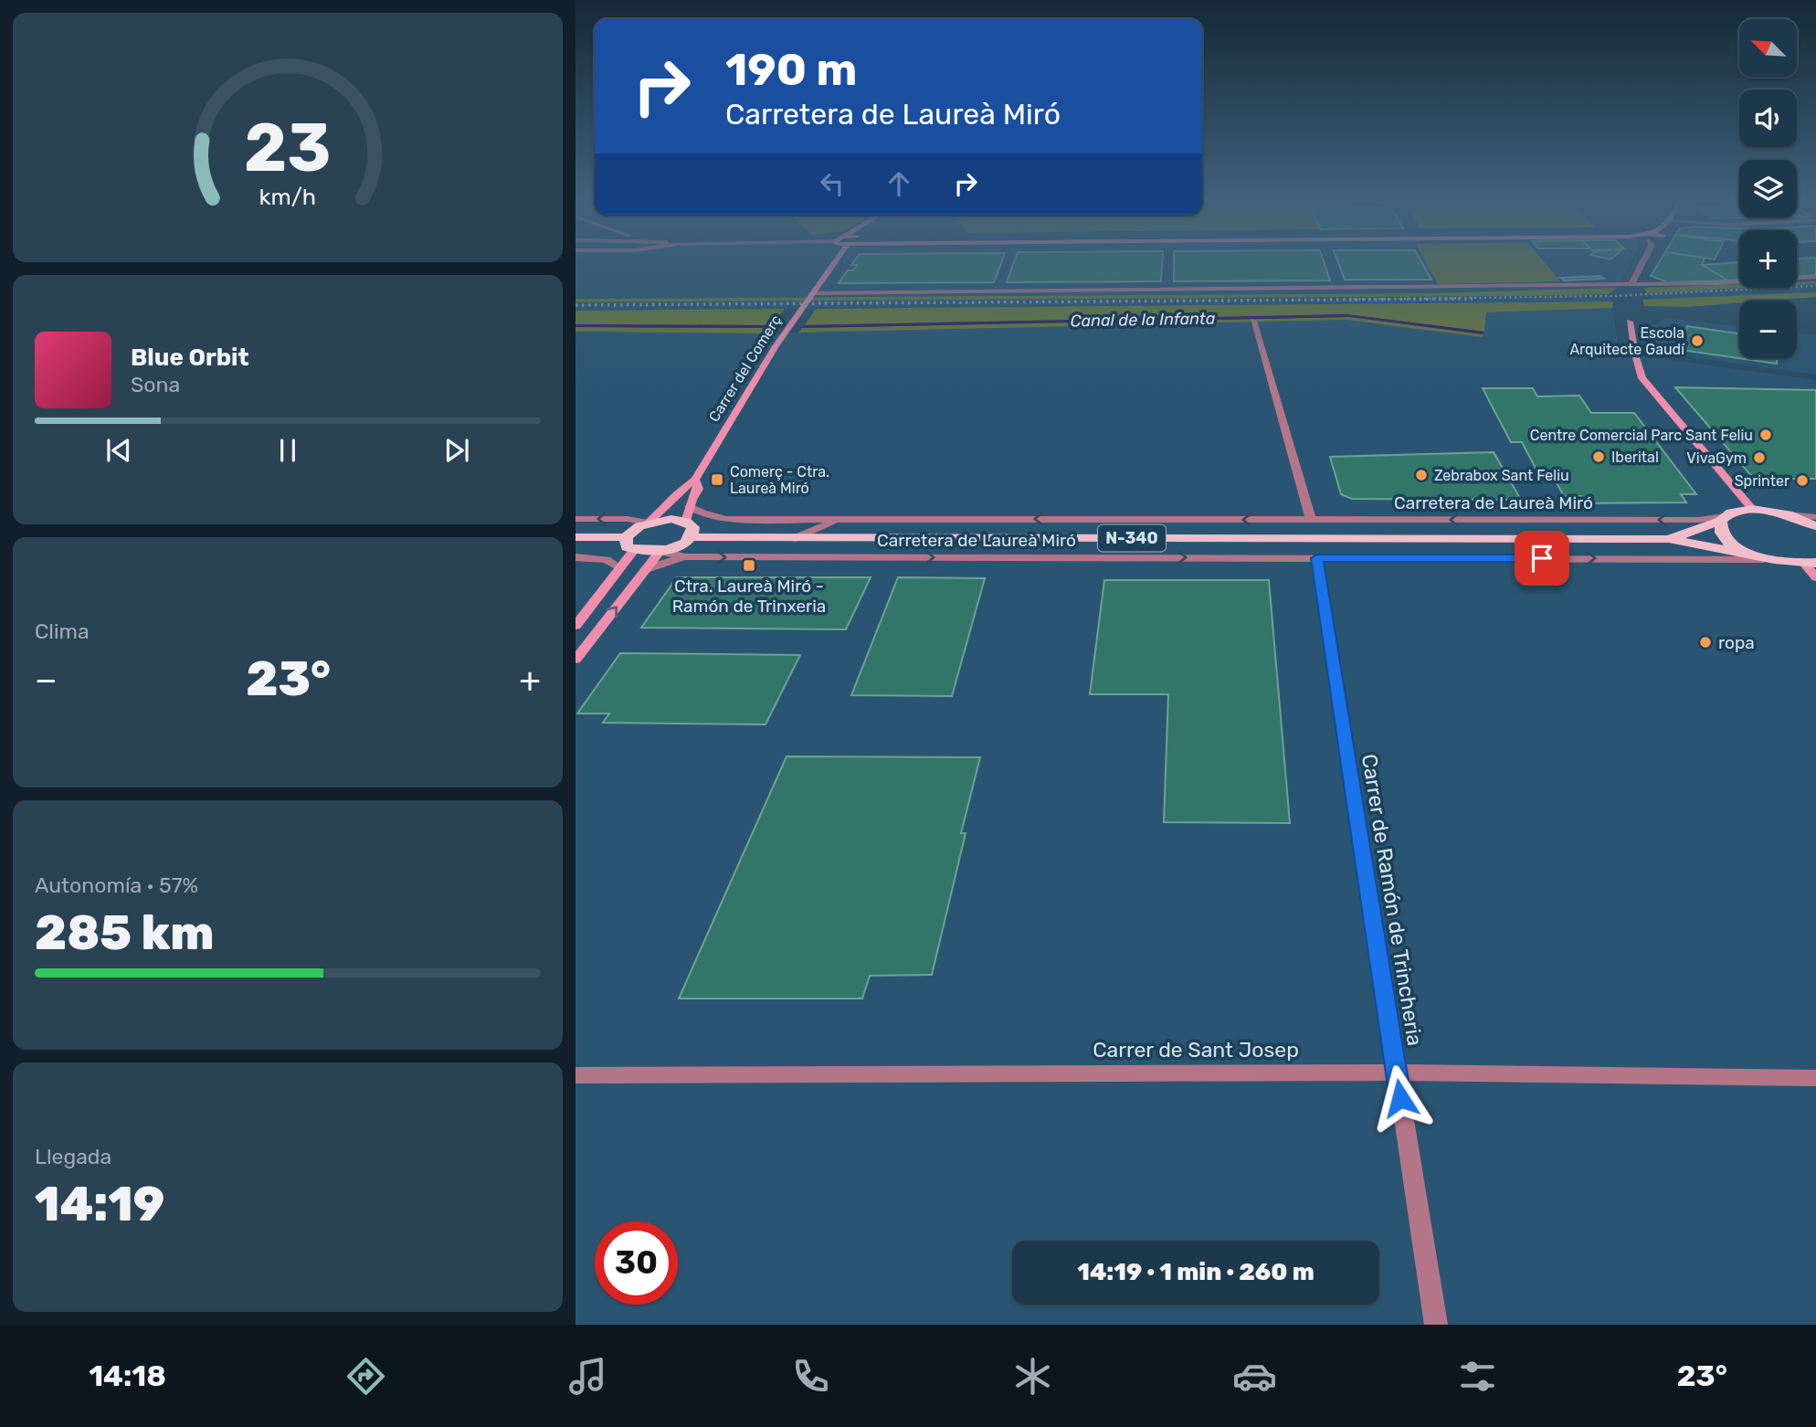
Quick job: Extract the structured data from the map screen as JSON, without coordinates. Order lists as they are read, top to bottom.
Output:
{
  "streets": {
    "main road": ["Carretera de Laureà Miró", "N-340"],
    "street": ["Carrer del Comerç", "Carrer de Ramón de Trincheria", "Carrer de Sant Josep"]
  },
  "crossings": [
    ["Carrer del Comerç", "Carretera de Laureà Miró"],
    ["Carretera de Laureà Miró", "N-340"],
    ["Carretera de Laureà Miró", "Carrer de Ramón de Trincheria"],
    ["Carrer de Ramón de Trincheria", "Carrer de Sant Josep"]
  ],
  "water": ["Canal de la Infanta"],
  "places": {
    "other": [
      "Escola Arquitecte Gaudí",
      "Centre Comercial Parc Sant Feliu",
      "Iberital",
      "VivaGym",
      "Zebrabox Sant Feliu",
      "Sprinter",
      "ropa"
    ],
    "transit": ["Comerç - Ctra. Laureà Miró", "Ctra. Laureà Miró - Ramón de Trinxeria"]
  },
  "north": "top left",
  "page": {
    "map_buttons": ["+", "−"],
    "turn": ["190 m", "Carretera de Laureà Miró"],
    "song": ["Blue Orbit", "Sona"],
    "tile": [
      "Clima",
      ["Autonomía · 57%", "285 km"],
      ["Llegada", "14:19"]
    ],
    "heat": ["−", "23°", "+"],
    "limit": "30",
    "trip": "14:19 · 1 min · 260 m",
    "tabs": ["14:18", "23°"],
    "gauge": ["23", "km/h"]
  }
}
